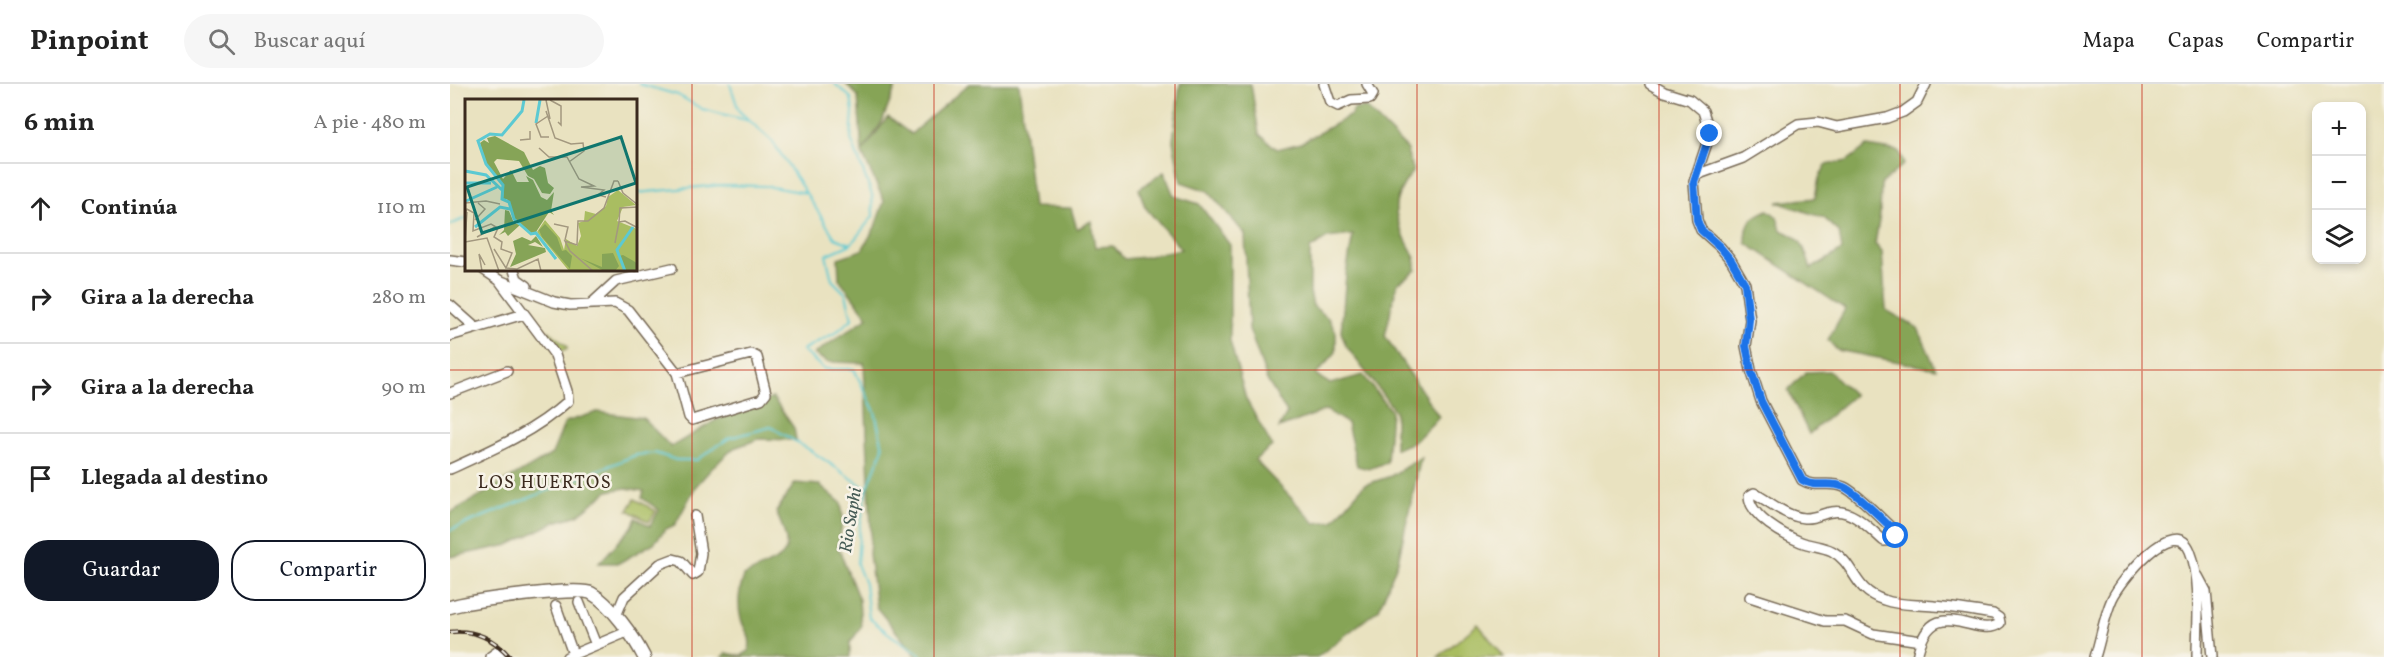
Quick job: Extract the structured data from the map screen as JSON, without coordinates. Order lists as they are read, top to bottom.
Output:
{
  "districts": ["LOS HUERTOS"],
  "water": ["Rio Saphi"],
  "page": {
    "header": "Pinpoint",
    "search": "Buscar aquí",
    "nav": ["Mapa", "Capas", "Compartir"],
    "heading": ["6 min", "A pie · 480 m"],
    "map_buttons": ["+", "−"],
    "list": [
      ["Continúa", "110 m"],
      ["Gira a la derecha", "280 m"],
      ["Gira a la derecha", "90 m"],
      "Llegada al destino"
    ],
    "buttons": ["Guardar", "Compartir"]
  }
}
